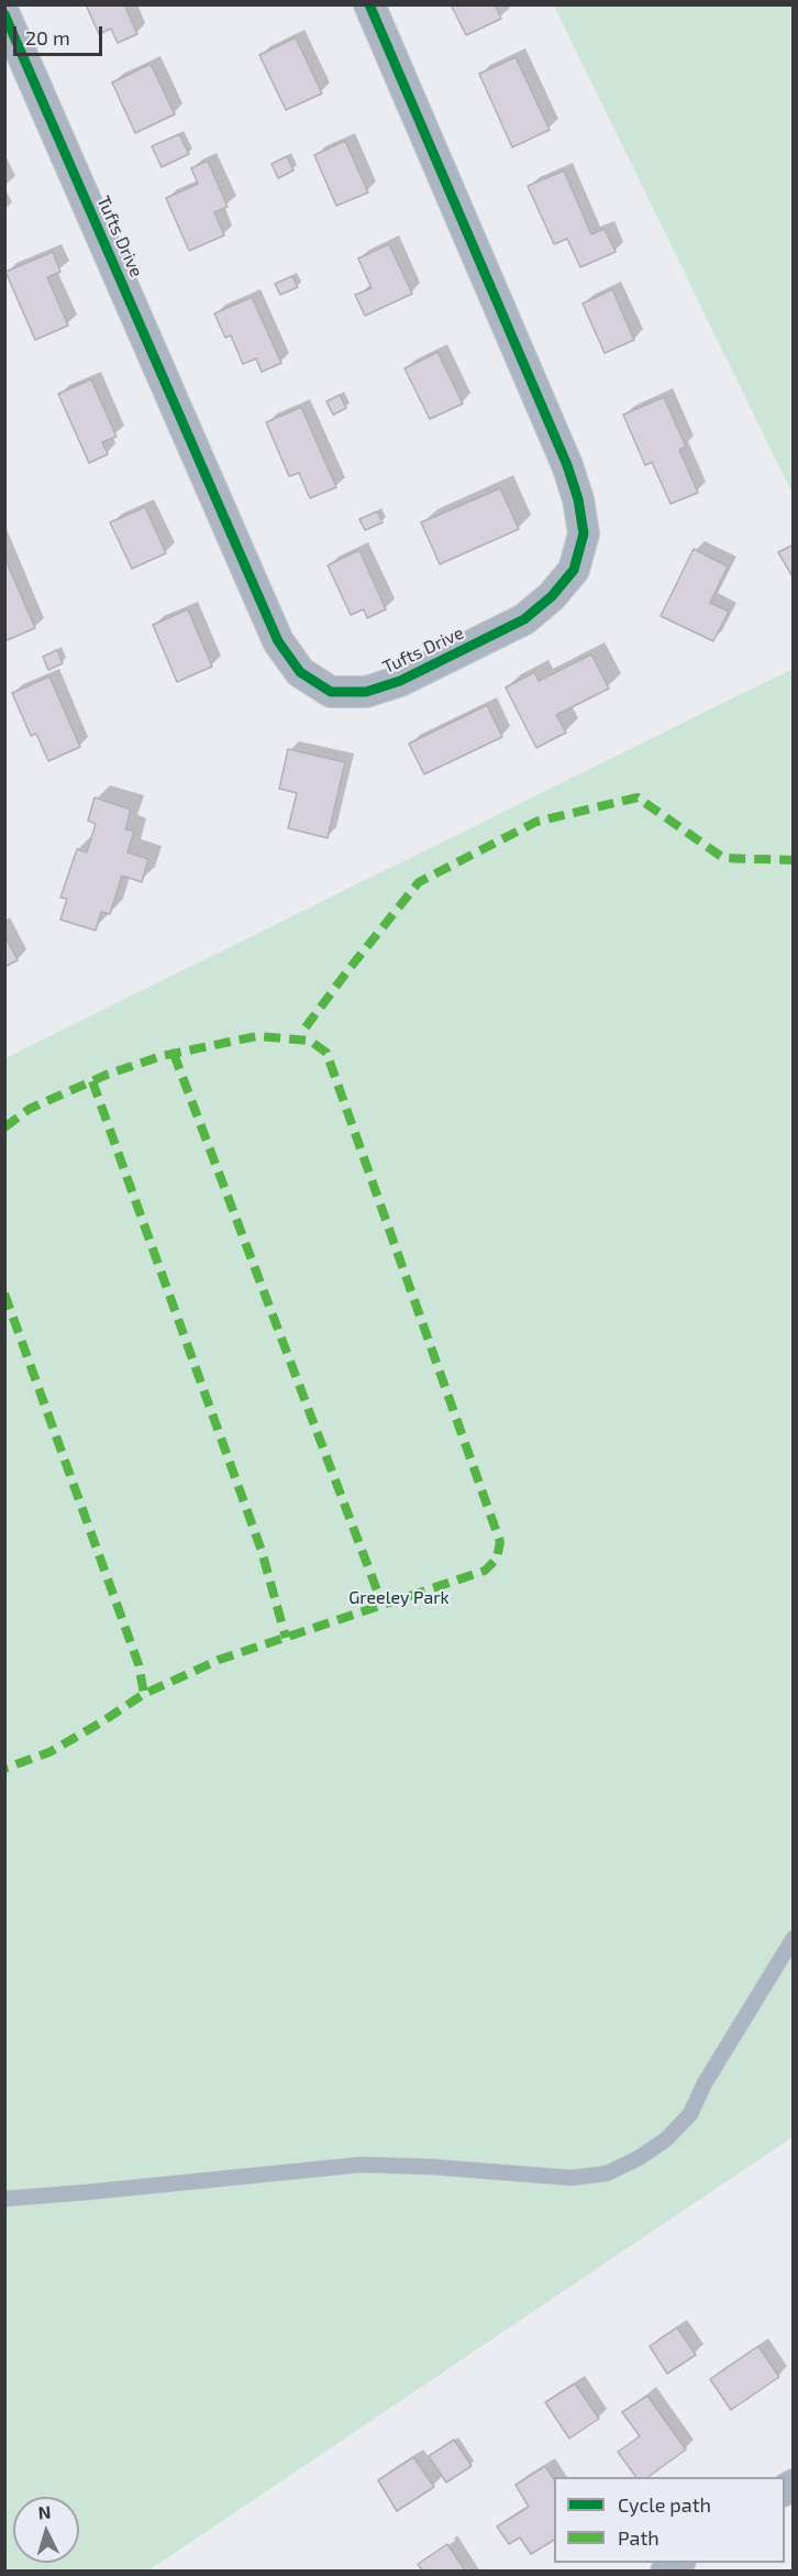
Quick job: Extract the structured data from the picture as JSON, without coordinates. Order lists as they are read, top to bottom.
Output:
{
  "streets": {
    "street": ["Tufts Drive"]
  },
  "parks": ["Greeley Park"],
  "legend": ["Cycle path", "Path"],
  "scale_bar": "20 m",
  "north": "top"
}
